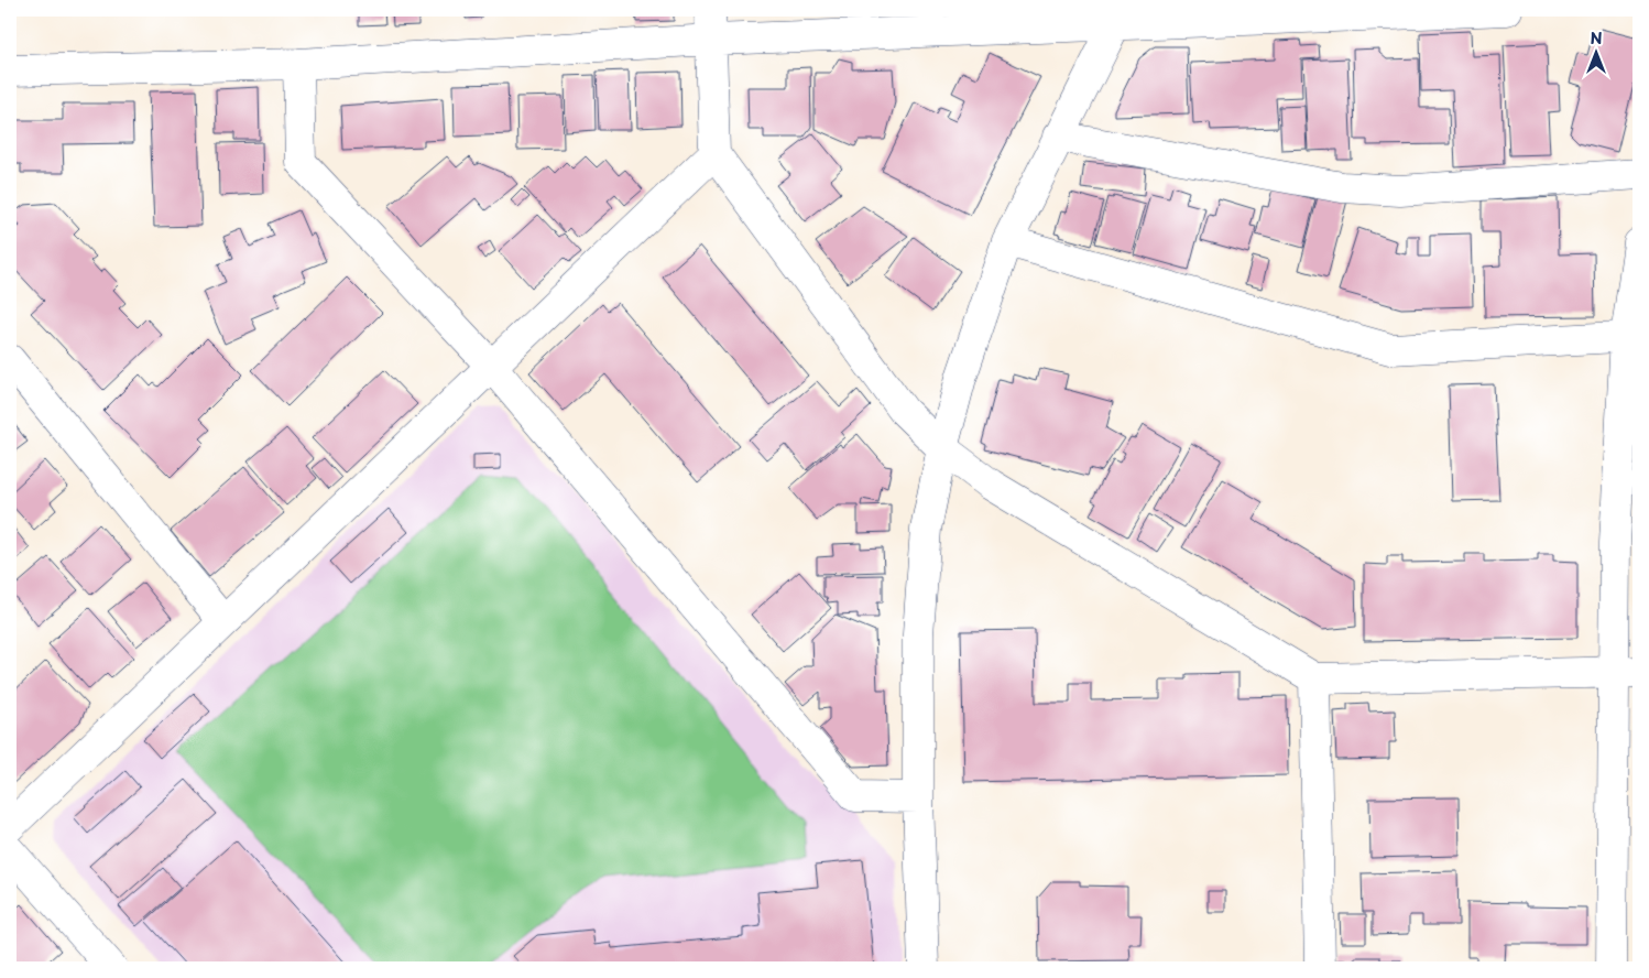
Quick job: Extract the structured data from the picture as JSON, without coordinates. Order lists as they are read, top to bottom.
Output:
{
  "north": "top"
}
